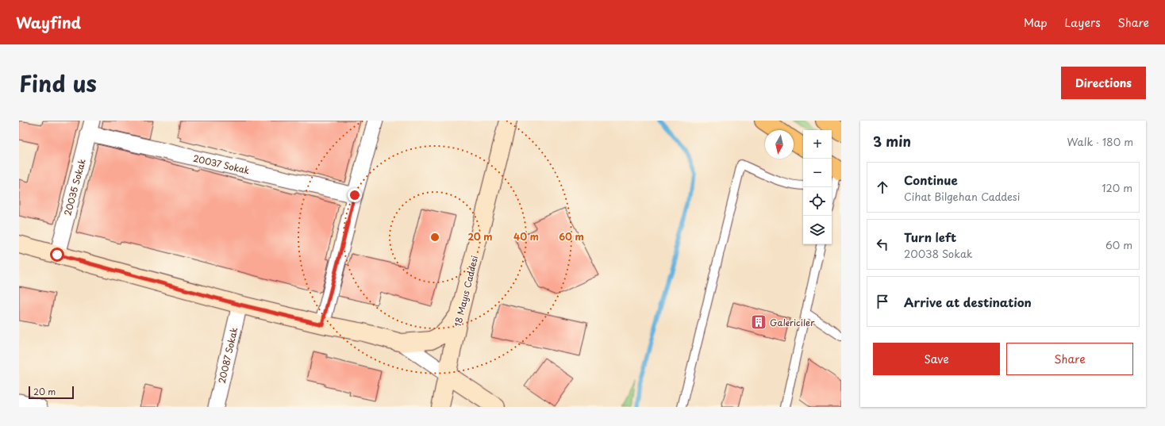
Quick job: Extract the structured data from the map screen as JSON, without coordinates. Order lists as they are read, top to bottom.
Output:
{
  "streets": {
    "main road": ["18 Mayıs Caddesi"],
    "street": ["20037 Sokak", "20035 Sokak", "20087 Sokak"]
  },
  "crossings": [
    ["20037 Sokak", "20035 Sokak"]
  ],
  "places": {
    "building": ["Galericiler"]
  },
  "scale_bar": "20 m",
  "north": "bottom",
  "page": {
    "header": "Wayfind",
    "nav": ["Map", "Layers", "Share"],
    "title": "Find us",
    "buttons": [
      "Directions",
      ["Save", "Share"]
    ],
    "heading": ["3 min", "Walk · 180 m"],
    "map_buttons": ["+", "−"],
    "list": [
      ["Continue", "Cihat Bilgehan Caddesi", "120 m"],
      ["Turn left", "20038 Sokak", "60 m"],
      "Arrive at destination"
    ],
    "scale": "20 m"
  },
  "rings": ["20 m", "40 m", "60 m"]
}
